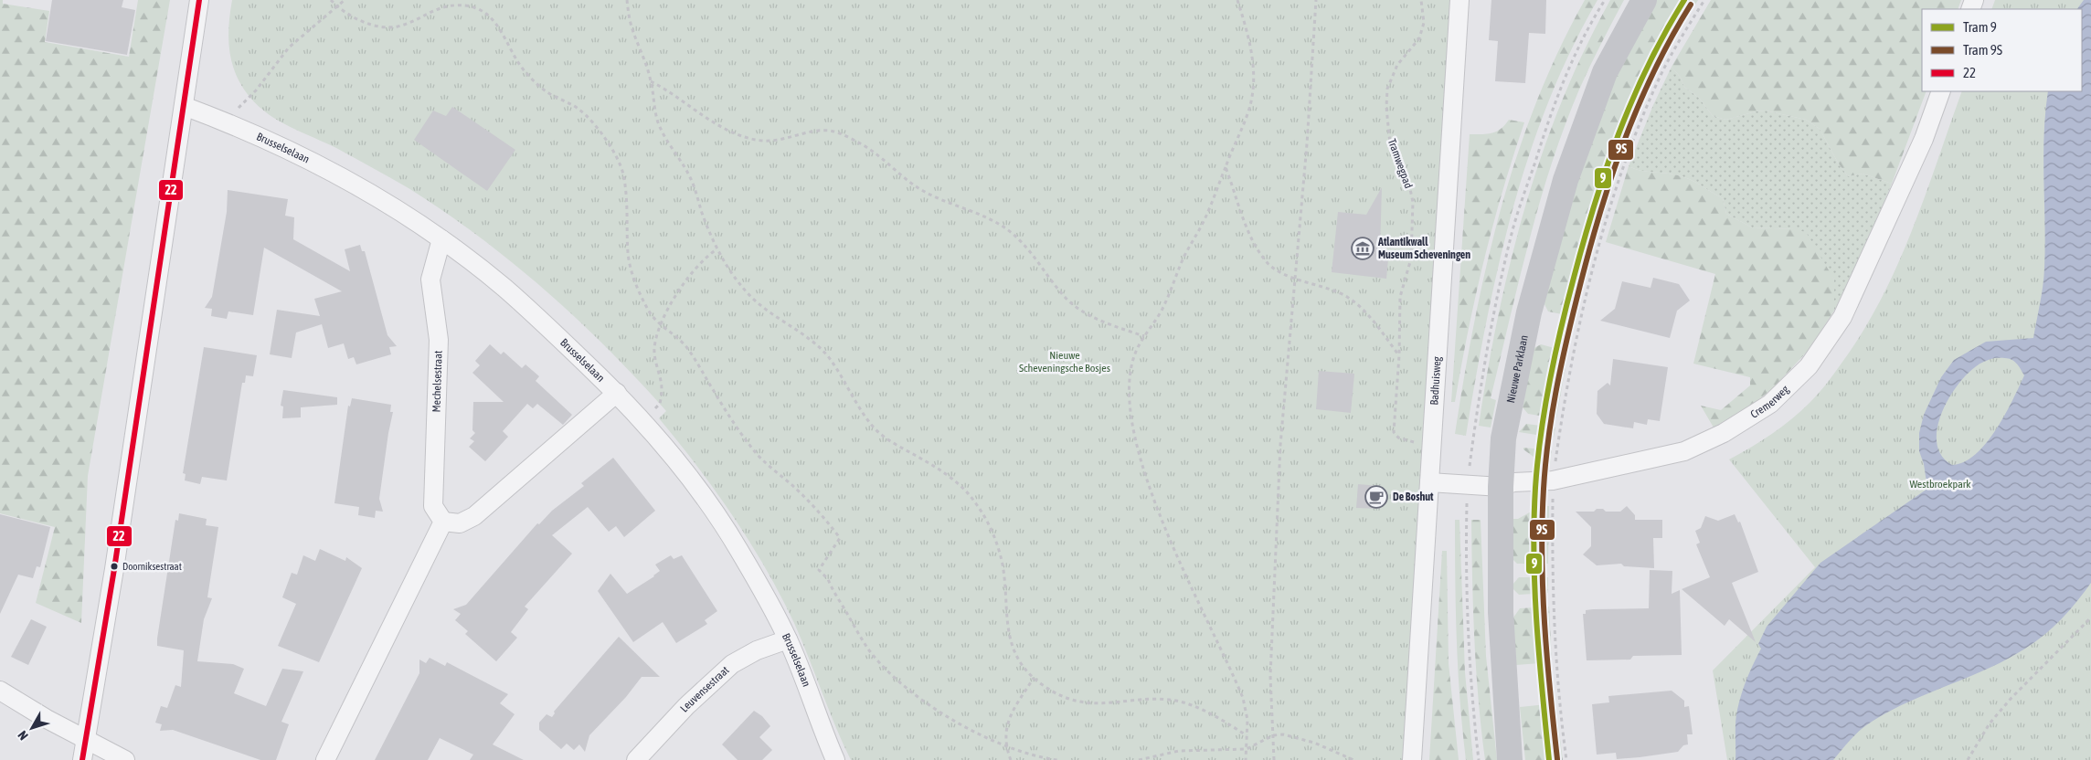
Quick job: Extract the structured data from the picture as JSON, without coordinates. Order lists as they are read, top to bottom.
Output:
{
  "streets": {
    "main road": ["Nieuwe Parklaan"],
    "street": [
      "Brusselselaan",
      "Badhuisweg",
      "Mechelsestraat",
      "Cremerweg",
      "Leuvensestraat"
    ],
    "path": ["Tramwegpad"]
  },
  "crossings": [
    ["Brusselselaan", "Mechelsestraat"],
    ["Brusselselaan", "Leuvensestraat"],
    ["Tramwegpad", "Badhuisweg"],
    ["Nieuwe Parklaan", "Cremerweg"],
    ["Badhuisweg", "Cremerweg"]
  ],
  "parks": ["Nieuwe Scheveningsche Bosjes", "Westbroekpark"],
  "places": {
    "museum": ["Atlantikwall Museum Scheveningen"],
    "cafe": ["De Boshut"],
    "other": ["Doorniksestraat"]
  },
  "lines": ["tram line 9", "transit line 22", "tram line 9S"],
  "legend": ["Tram 9", "Tram 9S", "22"],
  "north": "bottom left"
}
